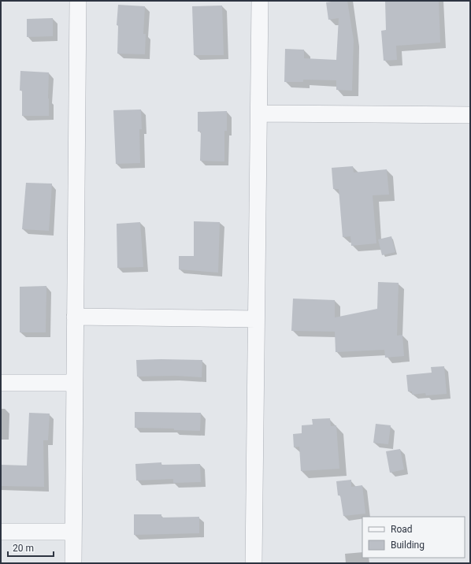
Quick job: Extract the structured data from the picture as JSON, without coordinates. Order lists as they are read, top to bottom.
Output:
{
  "legend": ["Road", "Building"],
  "scale_bar": "20 m"
}
